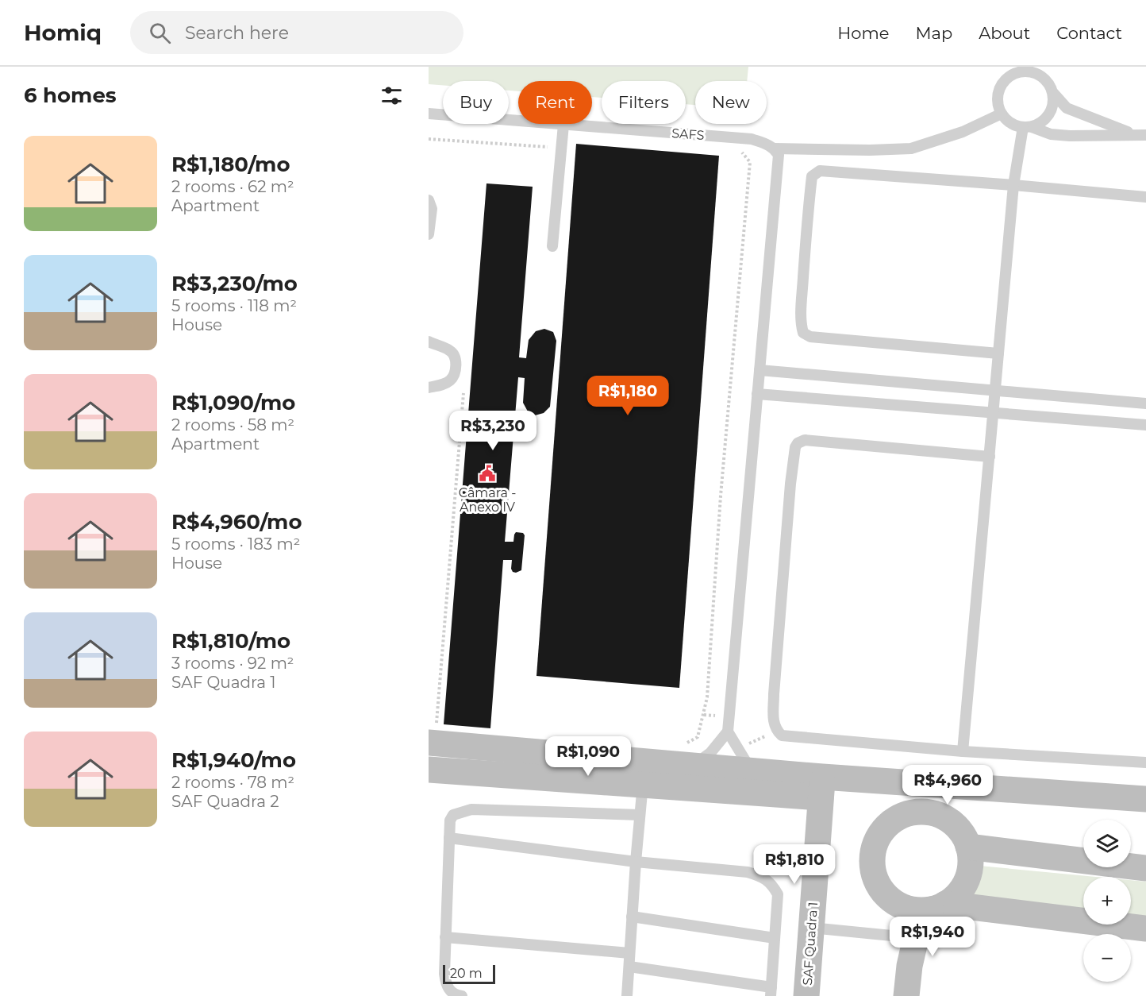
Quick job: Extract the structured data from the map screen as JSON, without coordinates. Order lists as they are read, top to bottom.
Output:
{
  "streets": {
    "street": ["SAF Quadra 1"],
    "lane": ["SAFS"]
  },
  "places": {
    "public building": ["Câmara - Anexo IV"]
  },
  "scale_bar": "20 m",
  "page": {
    "header": "Homiq",
    "search": "Search here",
    "nav": [
      "Home",
      "Map",
      "About",
      "Contact"
    ],
    "heading": "6 homes",
    "chip": [
      "Buy",
      "Rent",
      "Filters",
      "New"
    ],
    "list": [
      {
        "name": "R$1,180/mo",
        "note": "2 rooms · 62 m² · Apartment"
      },
      {
        "name": "R$3,230/mo",
        "note": "5 rooms · 118 m² · House"
      },
      {
        "name": "R$1,090/mo",
        "note": "2 rooms · 58 m² · Apartment"
      },
      {
        "name": "R$4,960/mo",
        "note": "5 rooms · 183 m² · House"
      },
      {
        "name": "R$1,810/mo",
        "note": "3 rooms · 92 m² · SAF Quadra 1"
      },
      {
        "name": "R$1,940/mo",
        "note": "2 rooms · 78 m² · SAF Quadra 2"
      }
    ],
    "price": [
      "R$1,180",
      "R$3,230",
      "R$1,090",
      "R$4,960",
      "R$1,810",
      "R$1,940"
    ],
    "map_buttons": ["+", "−"],
    "scale": "20 m"
  }
}
